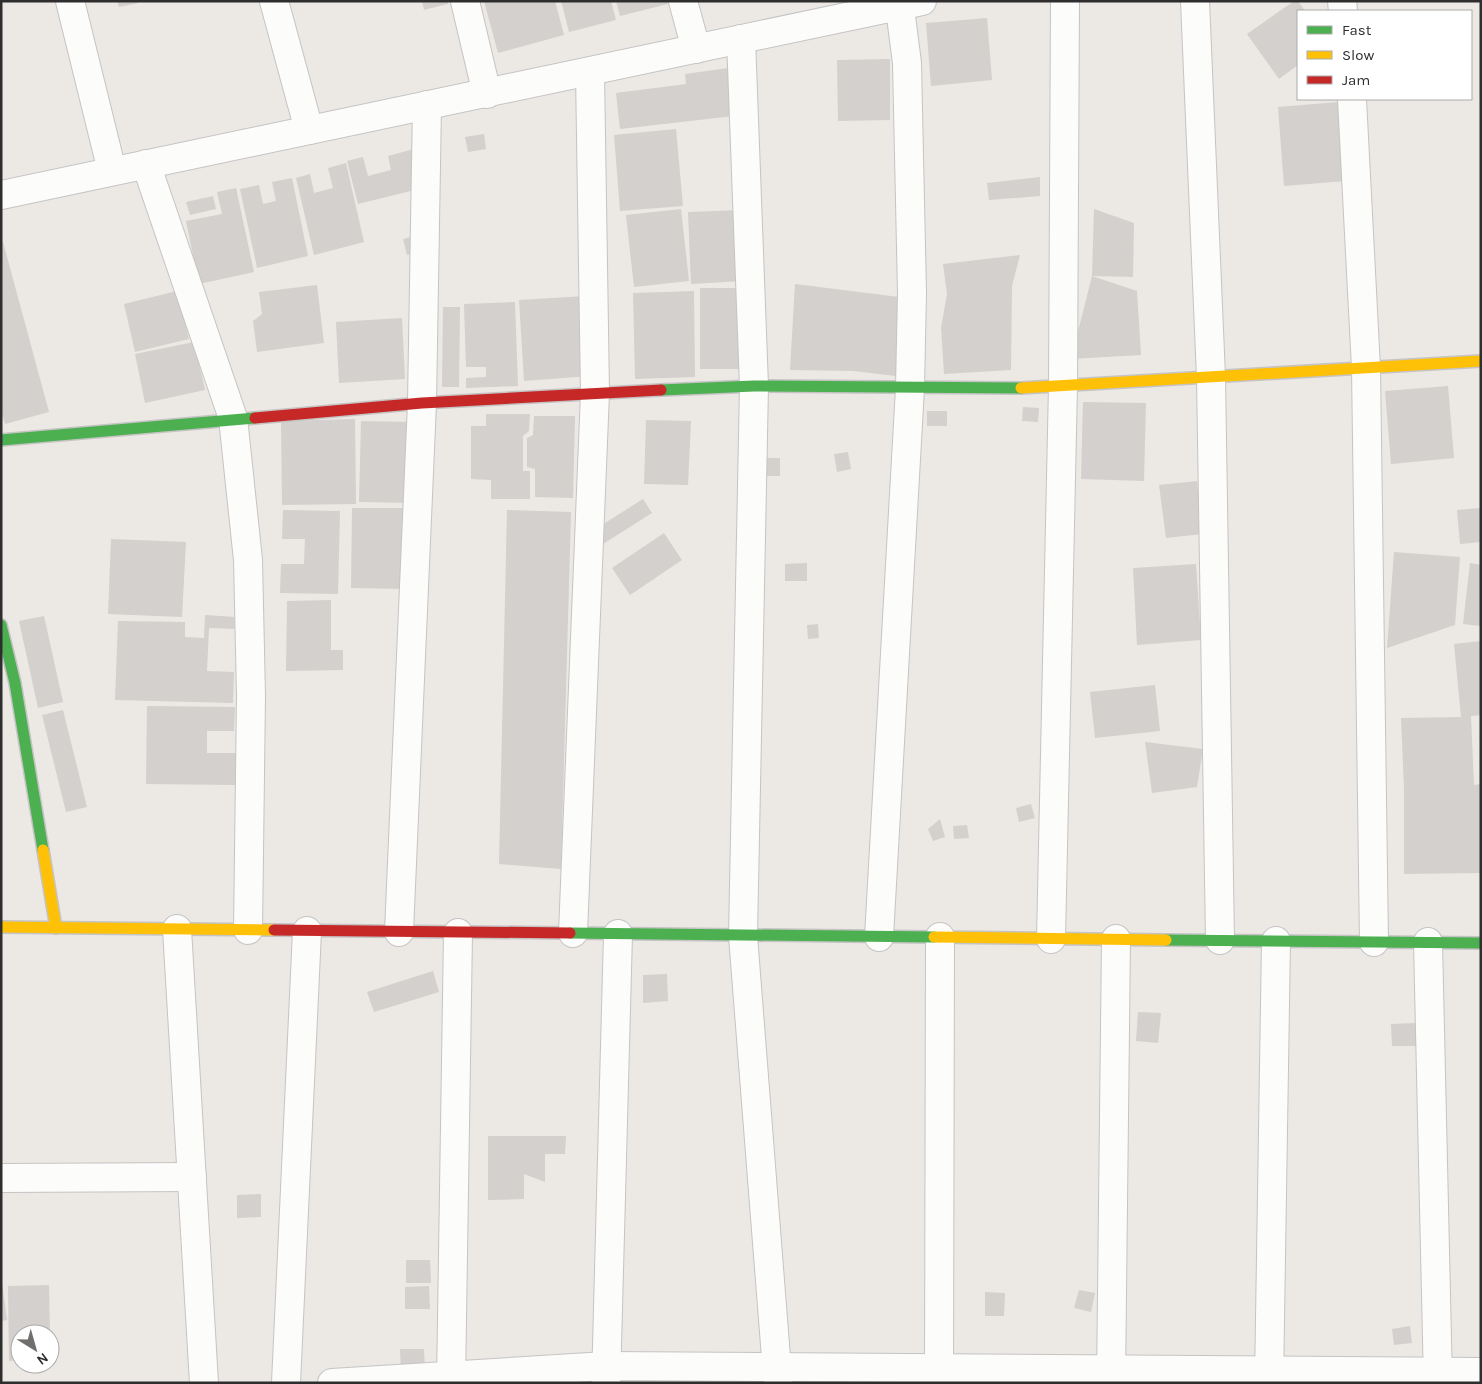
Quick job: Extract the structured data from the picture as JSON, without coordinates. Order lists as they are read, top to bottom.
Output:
{
  "legend": ["Fast", "Slow", "Jam"],
  "north": "bottom right"
}
